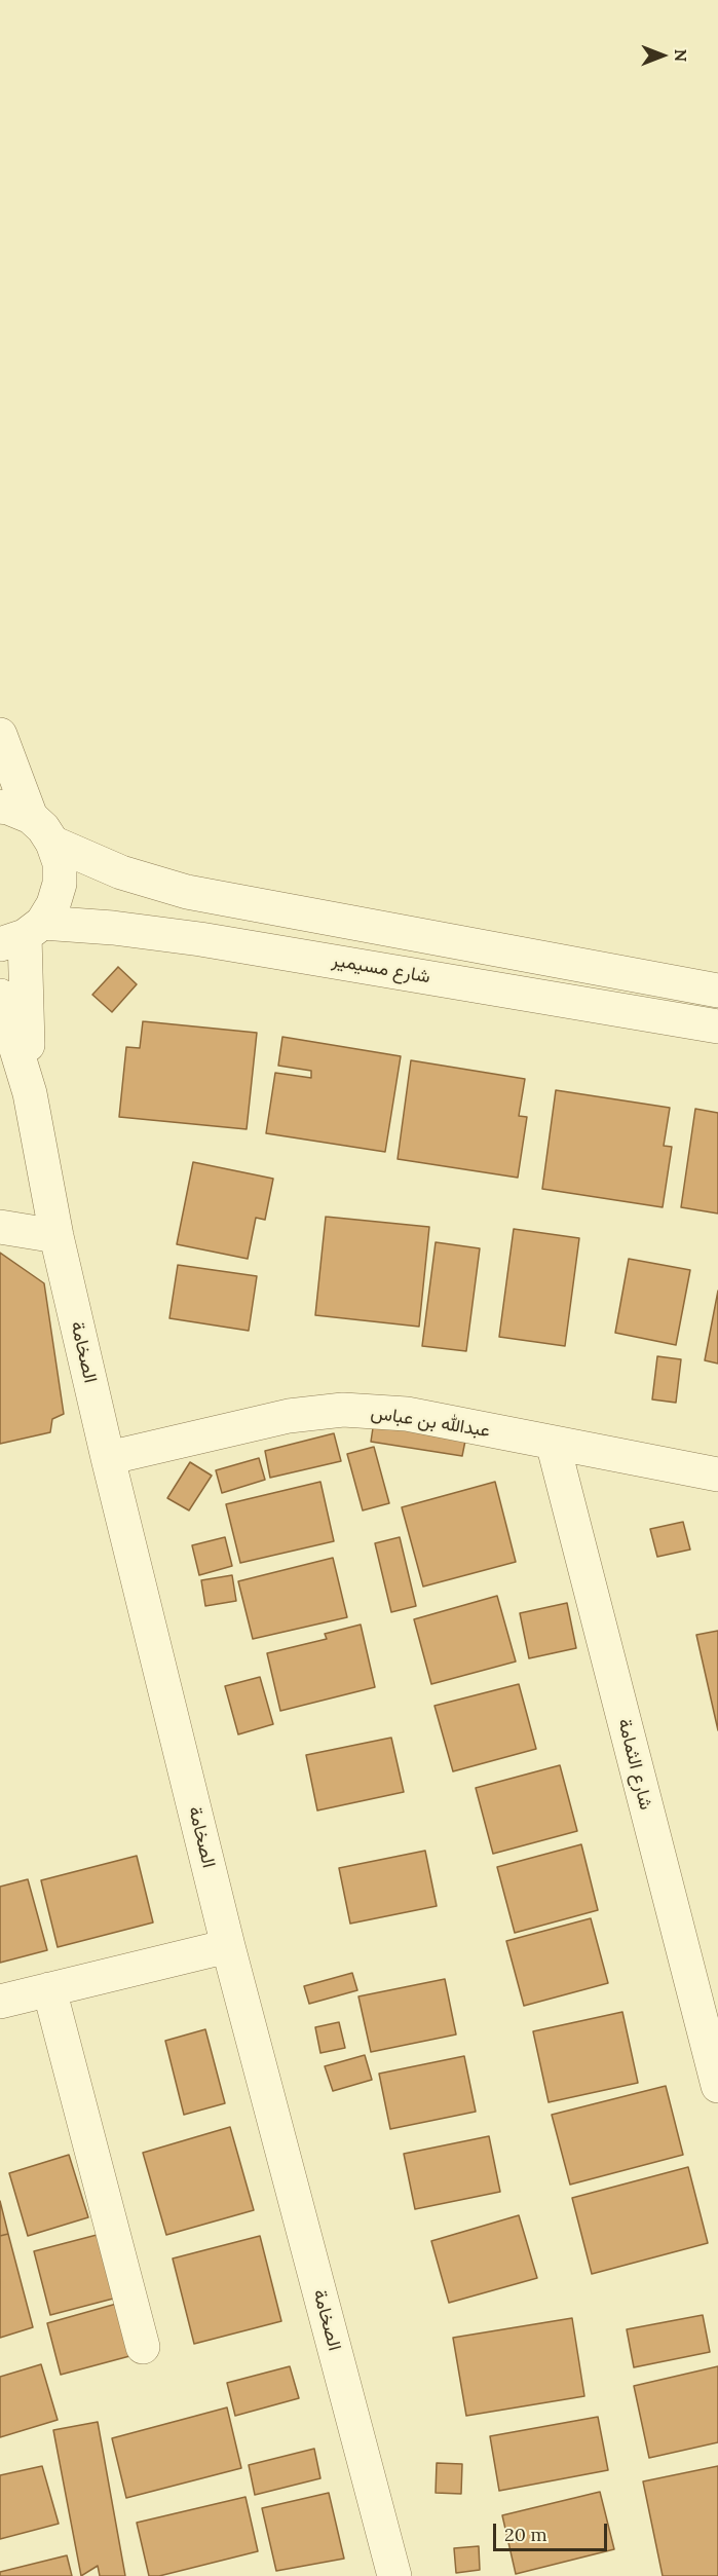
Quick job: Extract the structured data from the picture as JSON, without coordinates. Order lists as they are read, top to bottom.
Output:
{
  "streets": {
    "street": [
      "شارع مسيمير",
      "الصخامة",
      "عبدالله بن عباس",
      "شارع الثمامة"
    ]
  },
  "crossings": [
    ["شارع مسيمير", "الصخامة"],
    ["الصخامة", "عبدالله بن عباس"],
    ["عبدالله بن عباس", "شارع الثمامة"]
  ],
  "scale_bar": "20 m",
  "north": "right"
}
